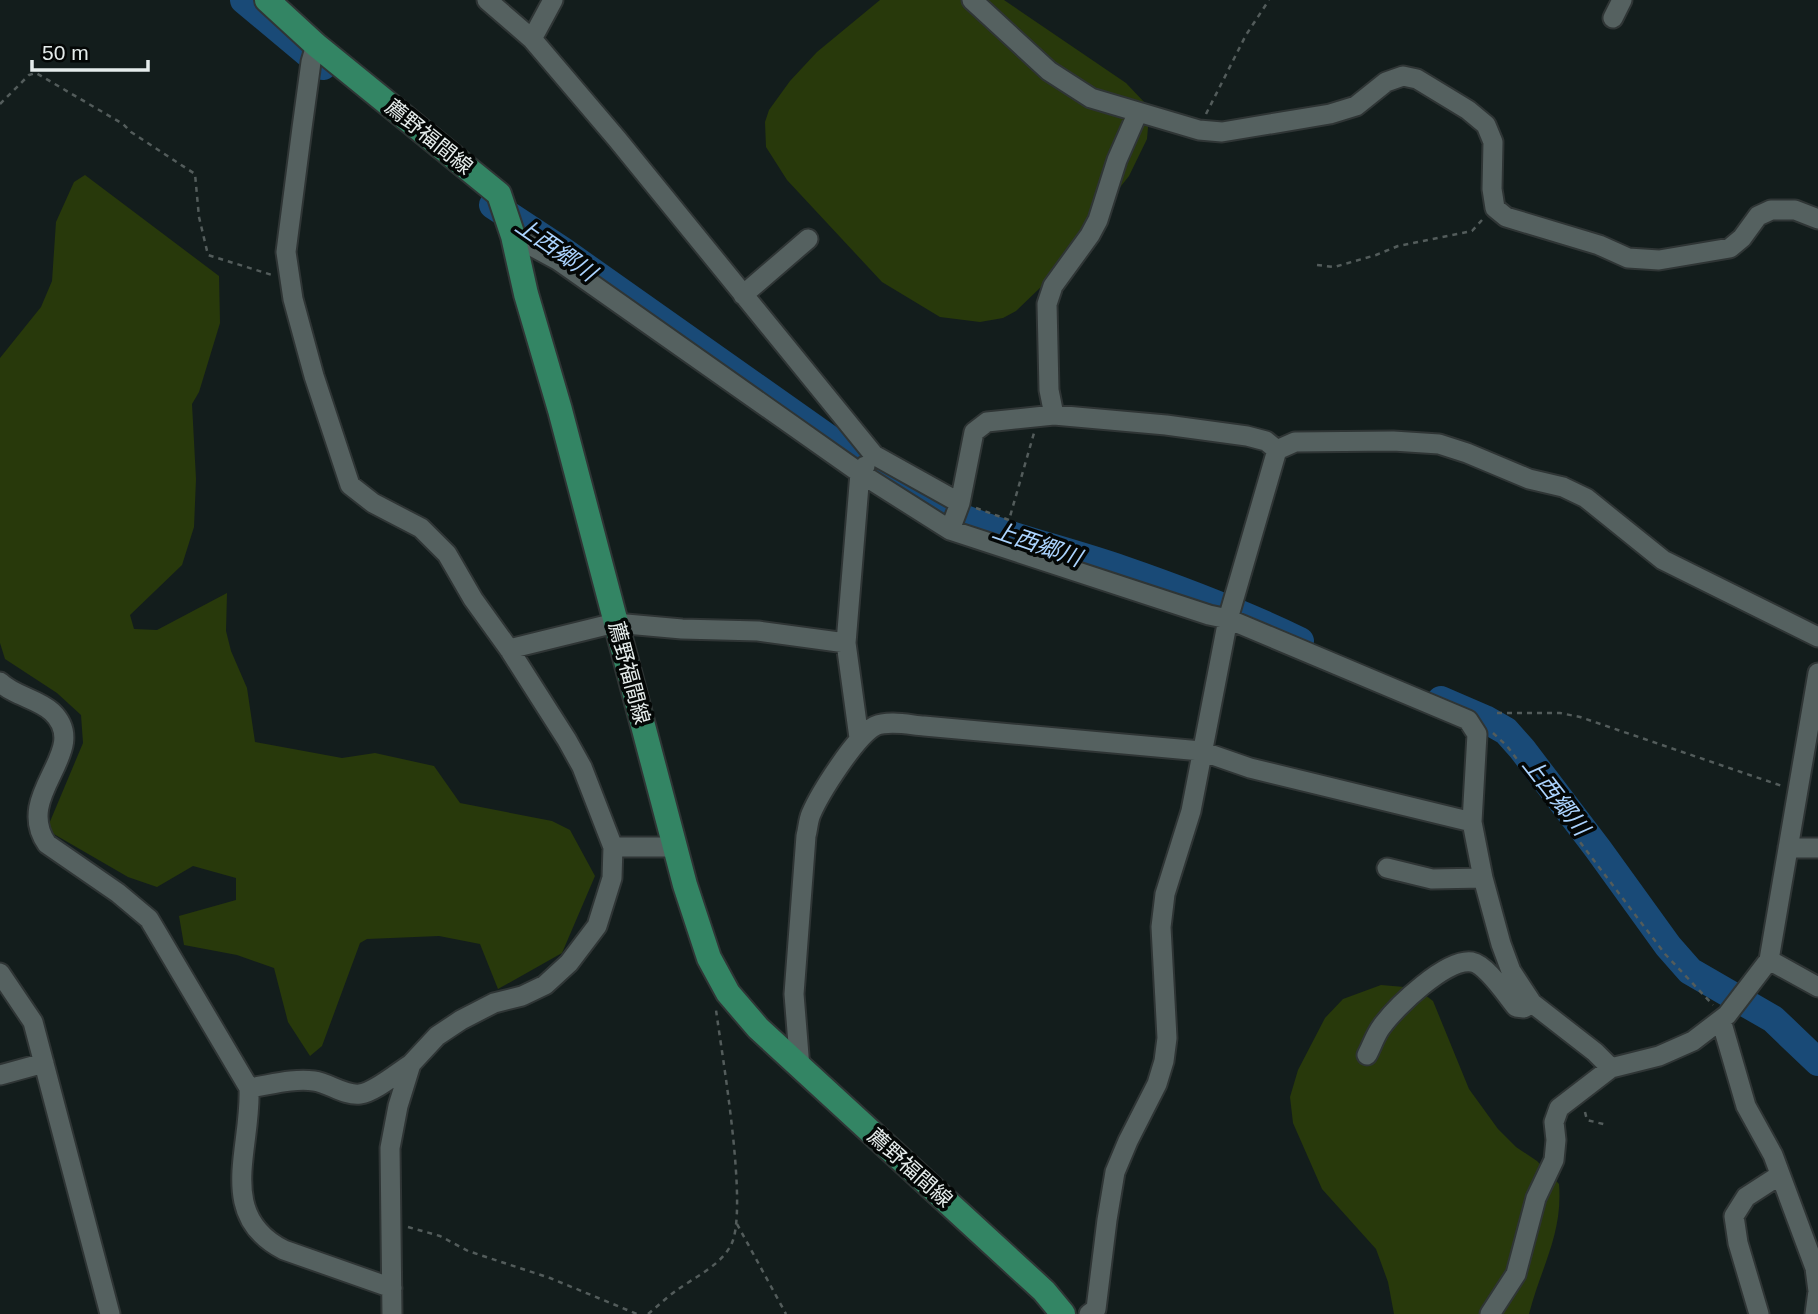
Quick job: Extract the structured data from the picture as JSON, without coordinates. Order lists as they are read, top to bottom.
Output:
{
  "streets": {
    "main road": ["薦野福間線"]
  },
  "water": ["上西郷川"],
  "scale_bar": "50 m"
}
